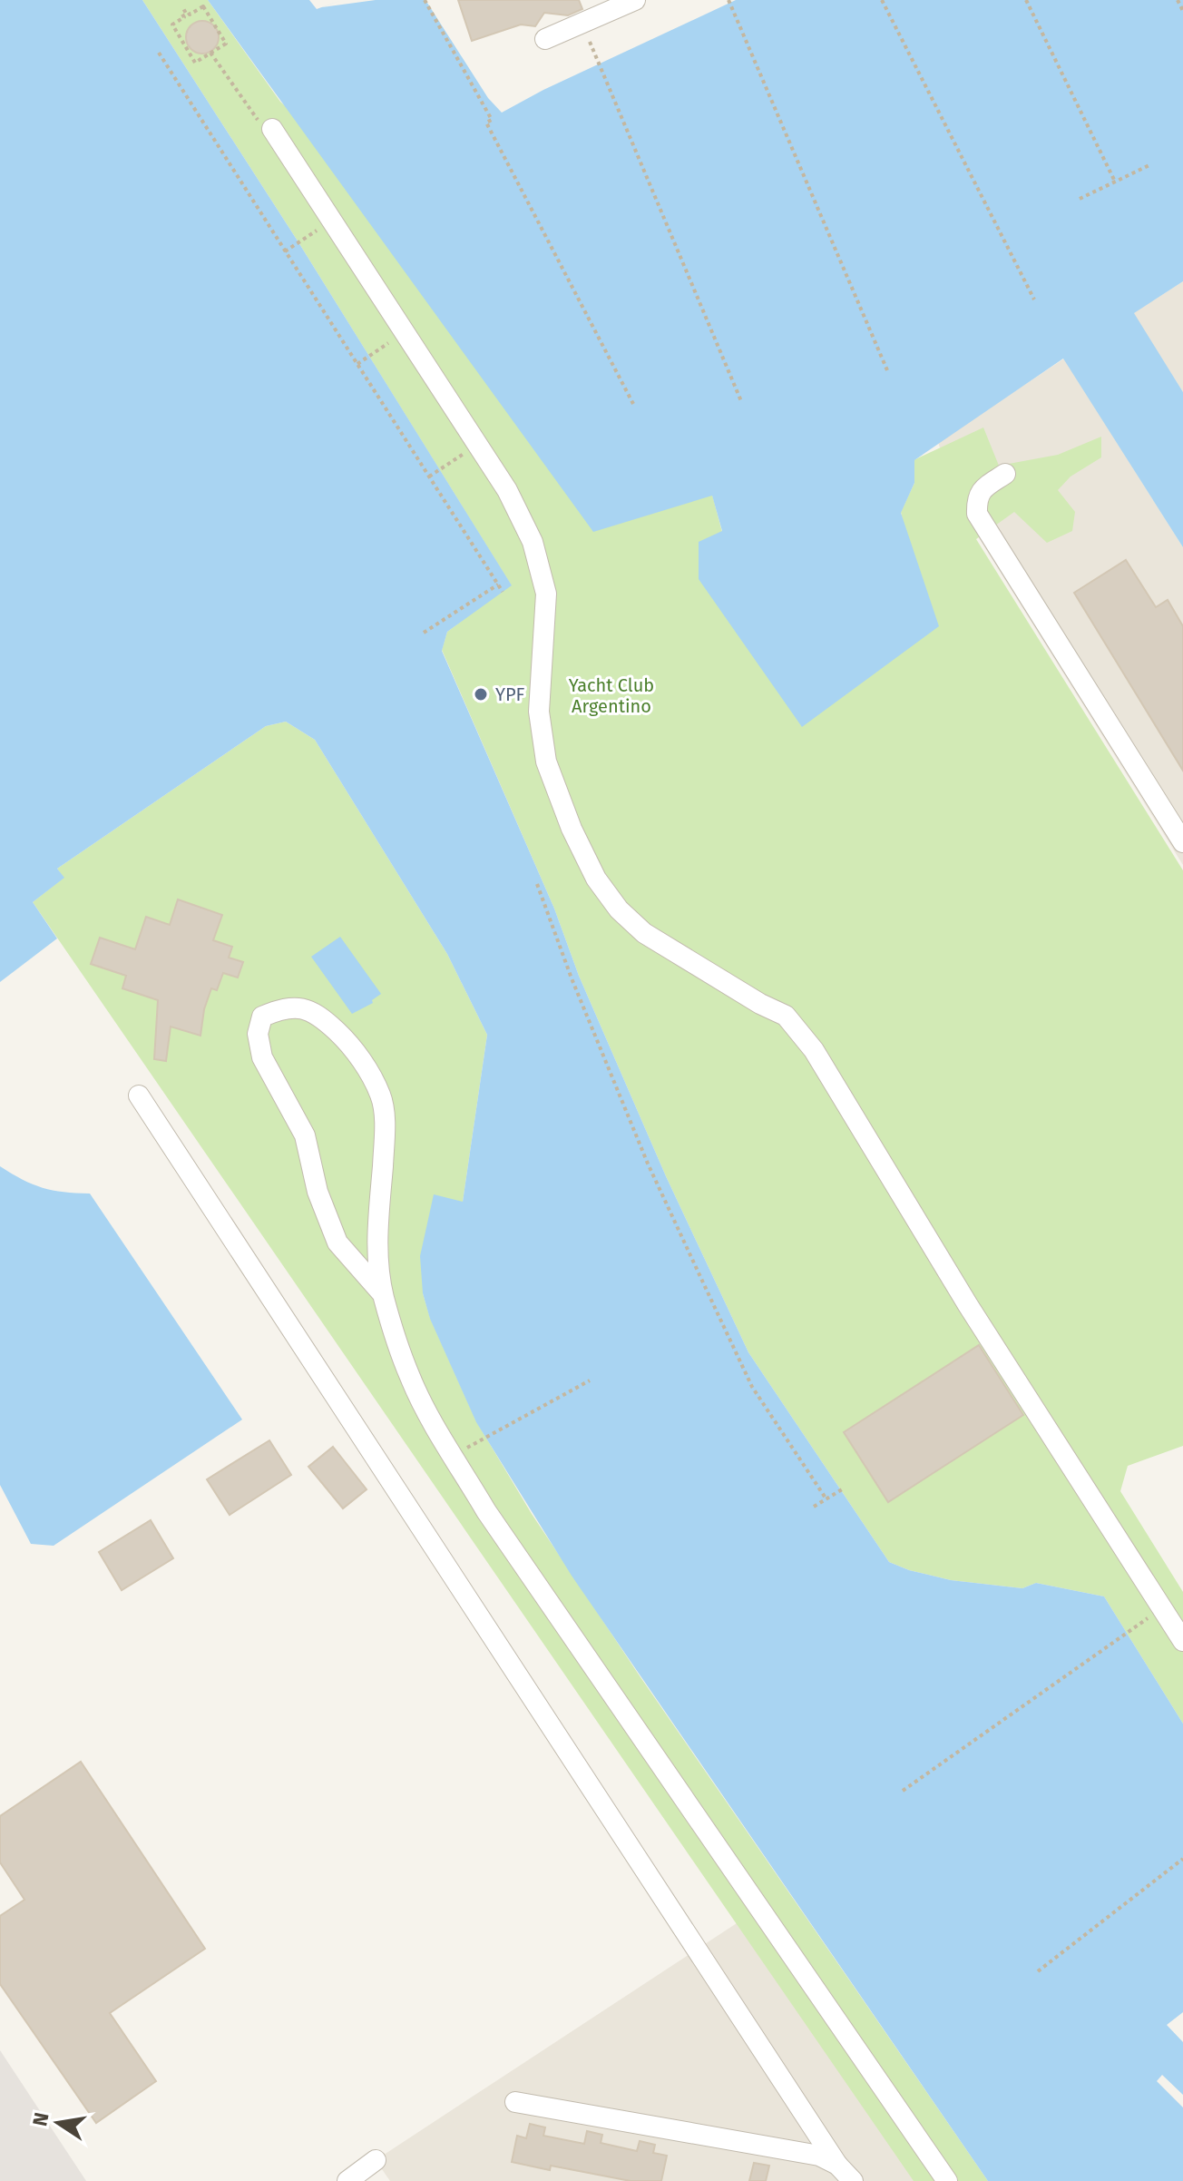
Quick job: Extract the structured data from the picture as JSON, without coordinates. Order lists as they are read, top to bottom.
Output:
{
  "parks": ["Yacht Club Argentino"],
  "places": ["YPF"],
  "north": "left"
}
